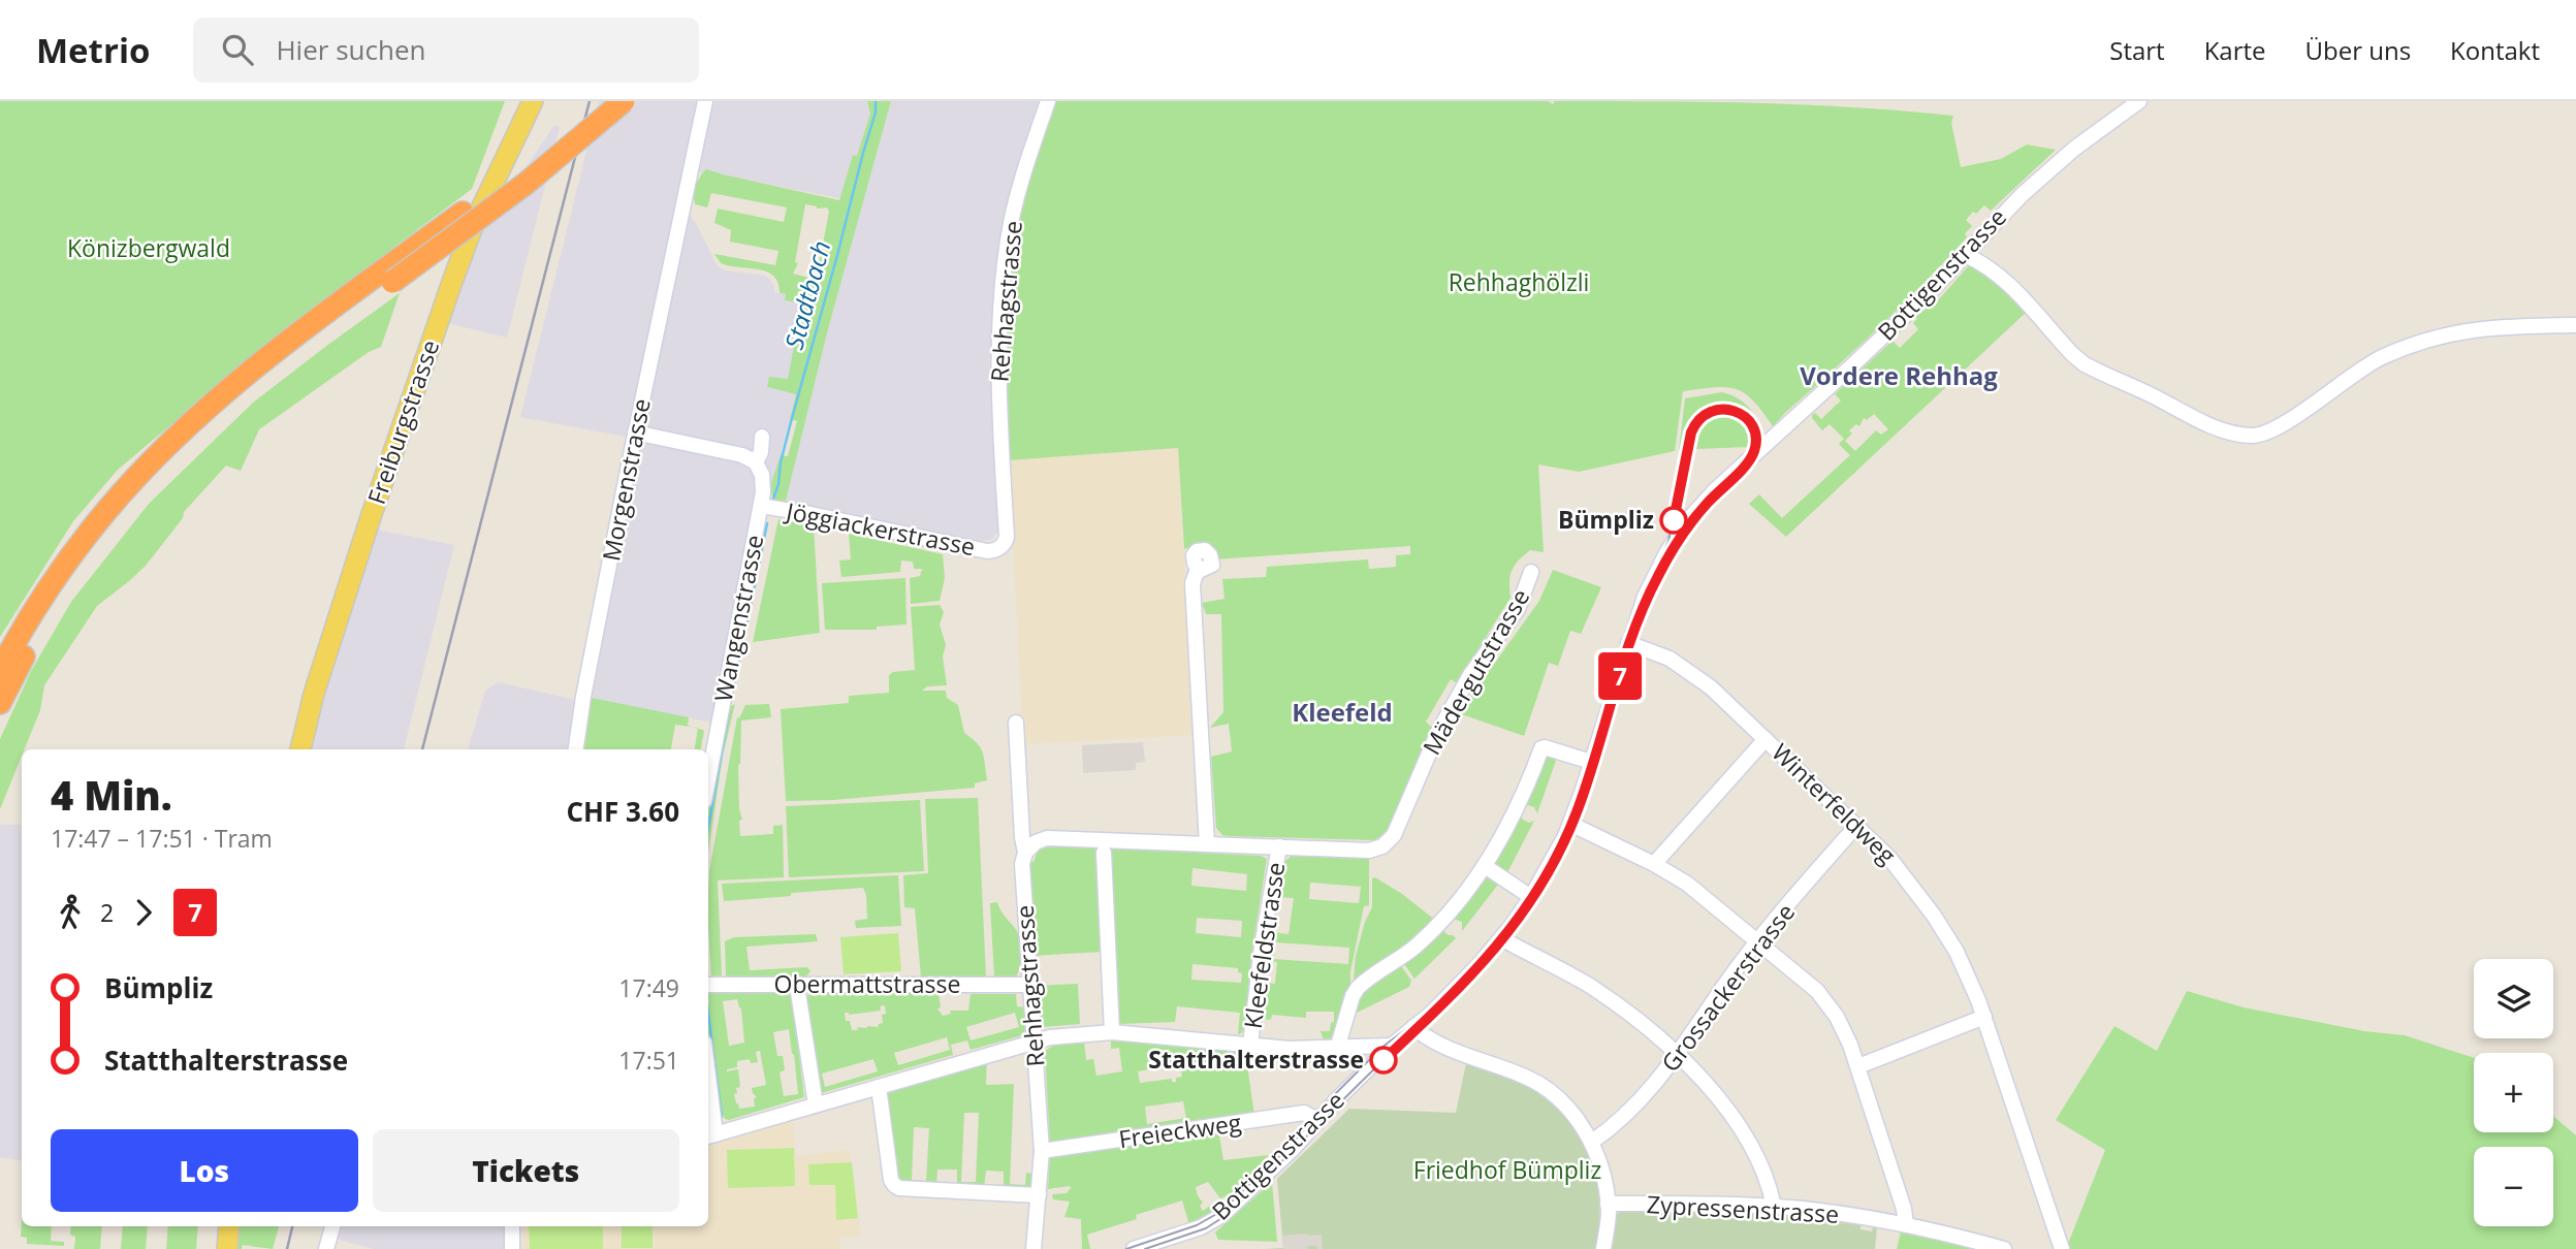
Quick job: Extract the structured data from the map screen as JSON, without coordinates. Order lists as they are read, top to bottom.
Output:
{
  "streets": {
    "main road": ["Freiburgstrasse"],
    "street": [
      "Bottigenstrasse",
      "Rehhagstrasse",
      "Morgenstrasse",
      "Jöggiackerstrasse",
      "Wangenstrasse",
      "Mädergutstrasse",
      "Winterfeldweg",
      "Kleefeldstrasse",
      "Obermattstrasse",
      "Grossackerstrasse",
      "Freieckweg",
      "Zypressenstrasse"
    ]
  },
  "crossings": [
    ["Bottigenstrasse", "Winterfeldweg"],
    ["Bottigenstrasse", "Freieckweg"],
    ["Rehhagstrasse", "Jöggiackerstrasse"],
    ["Rehhagstrasse", "Mädergutstrasse"],
    ["Rehhagstrasse", "Obermattstrasse"],
    ["Rehhagstrasse", "Freieckweg"],
    ["Jöggiackerstrasse", "Wangenstrasse"],
    ["Mädergutstrasse", "Kleefeldstrasse"],
    ["Winterfeldweg", "Grossackerstrasse"]
  ],
  "districts": ["Vordere Rehhag", "Kleefeld"],
  "water": ["Stadtbach"],
  "parks": ["Könizbergwald", "Rehhaghölzli", "Friedhof Bümpliz"],
  "places": ["Bümpliz", "Statthalterstrasse"],
  "lines": ["tram line 7"],
  "page": {
    "header": "Metrio",
    "search": "Hier suchen",
    "nav": [
      "Start",
      "Karte",
      "Über uns",
      "Kontakt"
    ],
    "on_map": "7",
    "heading": ["4 Min.", "17:47 – 17:51 · Tram", "CHF 3.60"],
    "legs": ["2", "7"],
    "list": [
      {
        "name": "Bümpliz",
        "value": "17:49"
      },
      {
        "name": "Statthalterstrasse",
        "value": "17:51"
      }
    ],
    "map_buttons": ["+", "−"],
    "buttons": ["Los", "Tickets"]
  }
}
